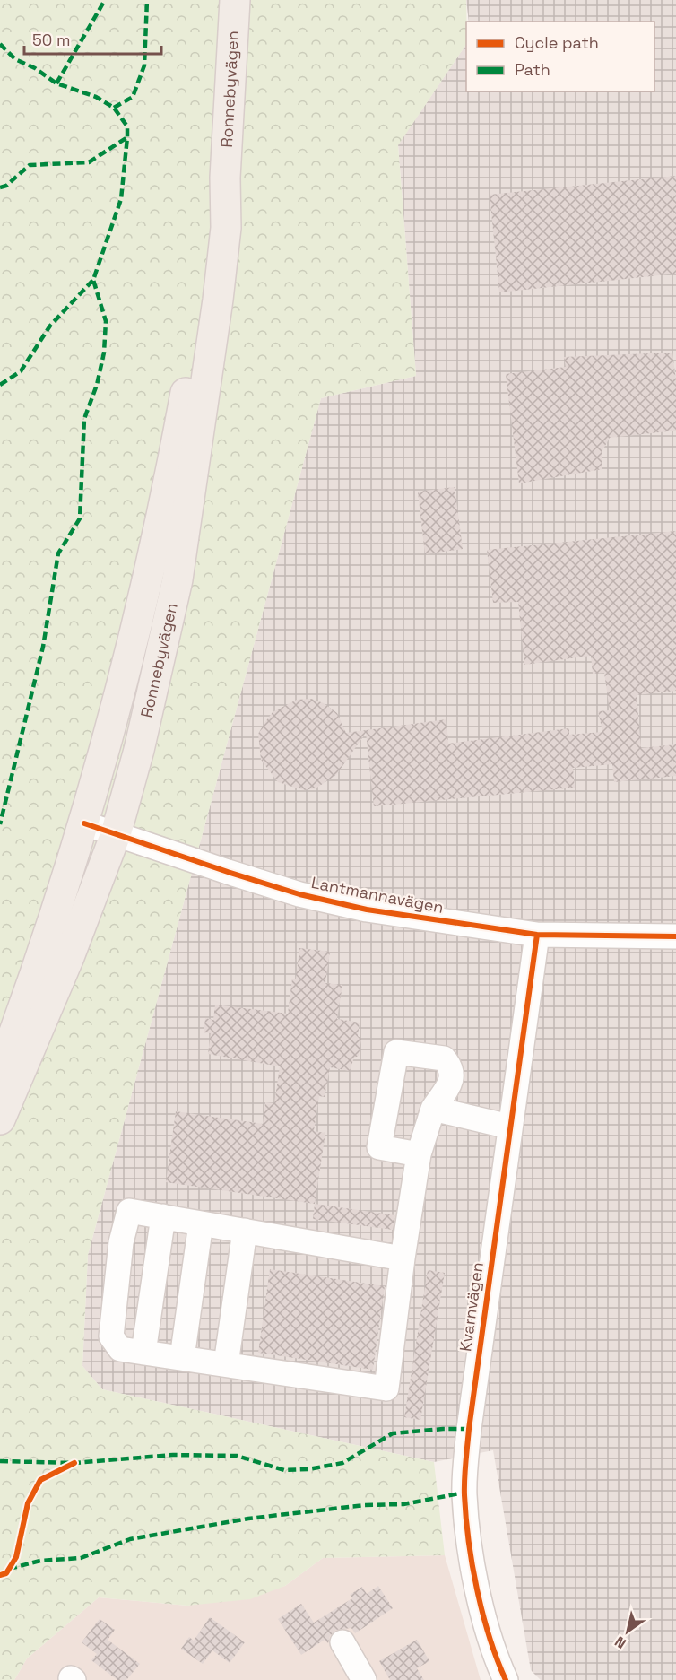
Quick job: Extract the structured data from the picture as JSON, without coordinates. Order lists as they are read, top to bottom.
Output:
{
  "streets": {
    "main road": ["Ronnebyvägen"],
    "street": ["Lantmannavägen", "Kvarnvägen"]
  },
  "crossings": [
    ["Ronnebyvägen", "Lantmannavägen"],
    ["Lantmannavägen", "Kvarnvägen"]
  ],
  "legend": ["Cycle path", "Path"],
  "scale_bar": "50 m",
  "north": "bottom left"
}
